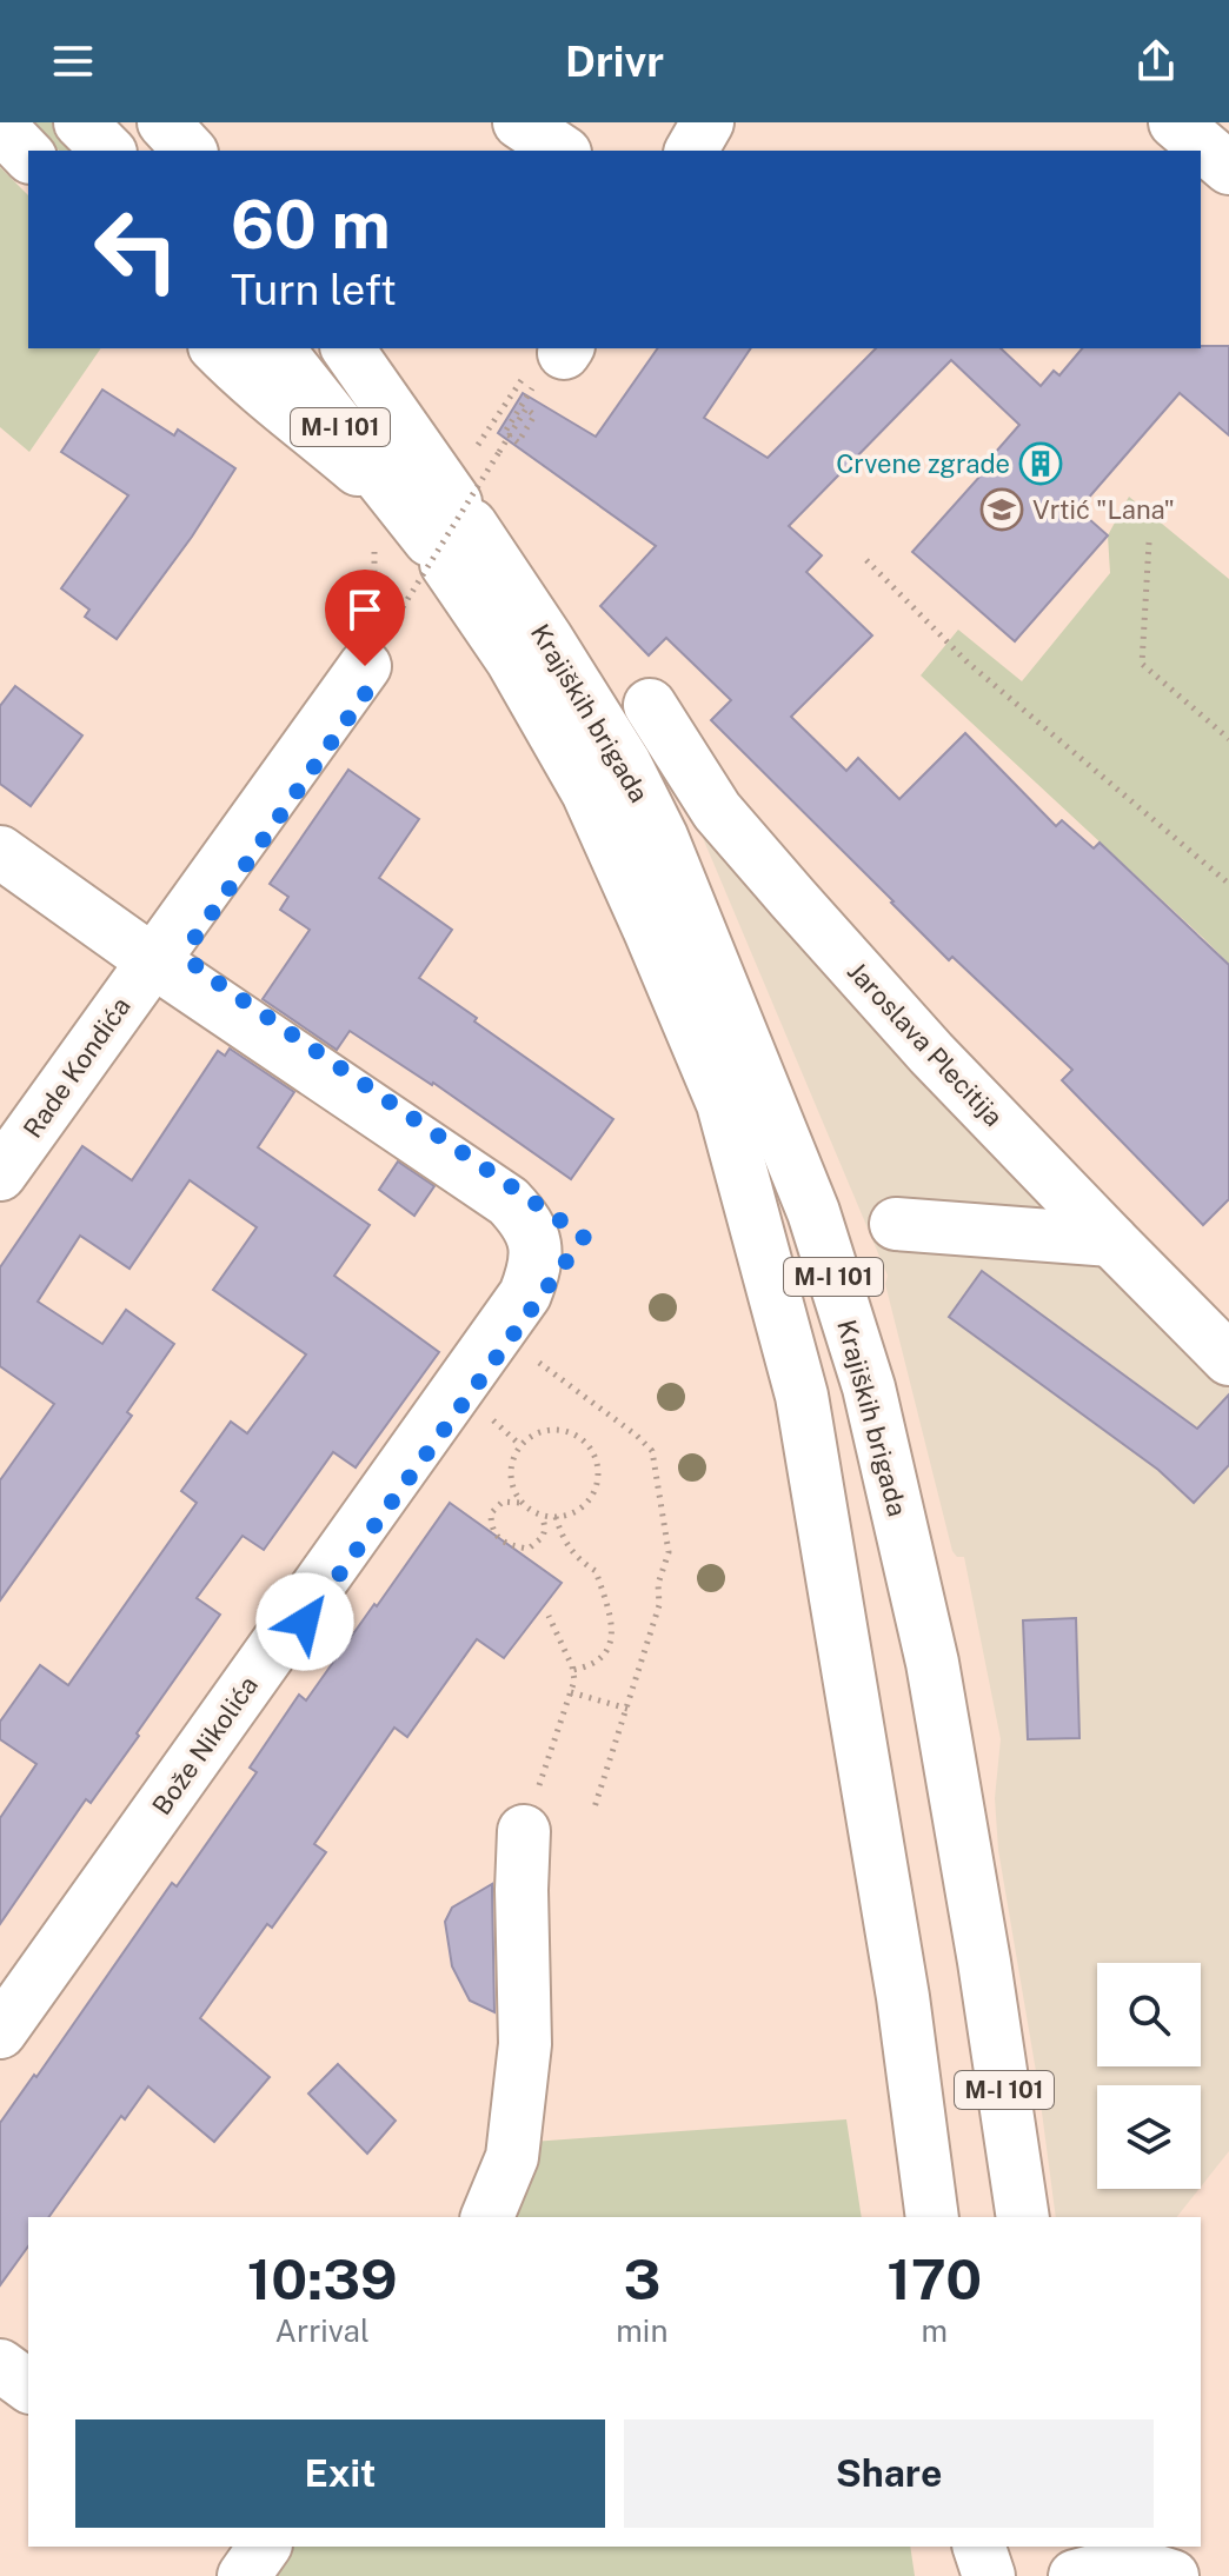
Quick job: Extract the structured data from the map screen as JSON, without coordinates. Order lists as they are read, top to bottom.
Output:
{
  "streets": {
    "main road": [
      "M-I 101",
      "Krajiških brigada",
      "Jaroslava Plecitija",
      "Rade Kondića",
      "Bože Nikolića"
    ]
  },
  "crossings": [
    ["Rade Kondića", "Bože Nikolića"]
  ],
  "places": {
    "building": ["Crvene zgrade"],
    "school or university": ["Vrtić \"Lana\""]
  },
  "page": {
    "header": "Drivr",
    "turn": ["60 m", "Turn left"],
    "eta": [
      "10:39",
      "Arrival",
      "3",
      "min",
      "170",
      "m"
    ],
    "buttons": ["Exit", "Share"]
  }
}
